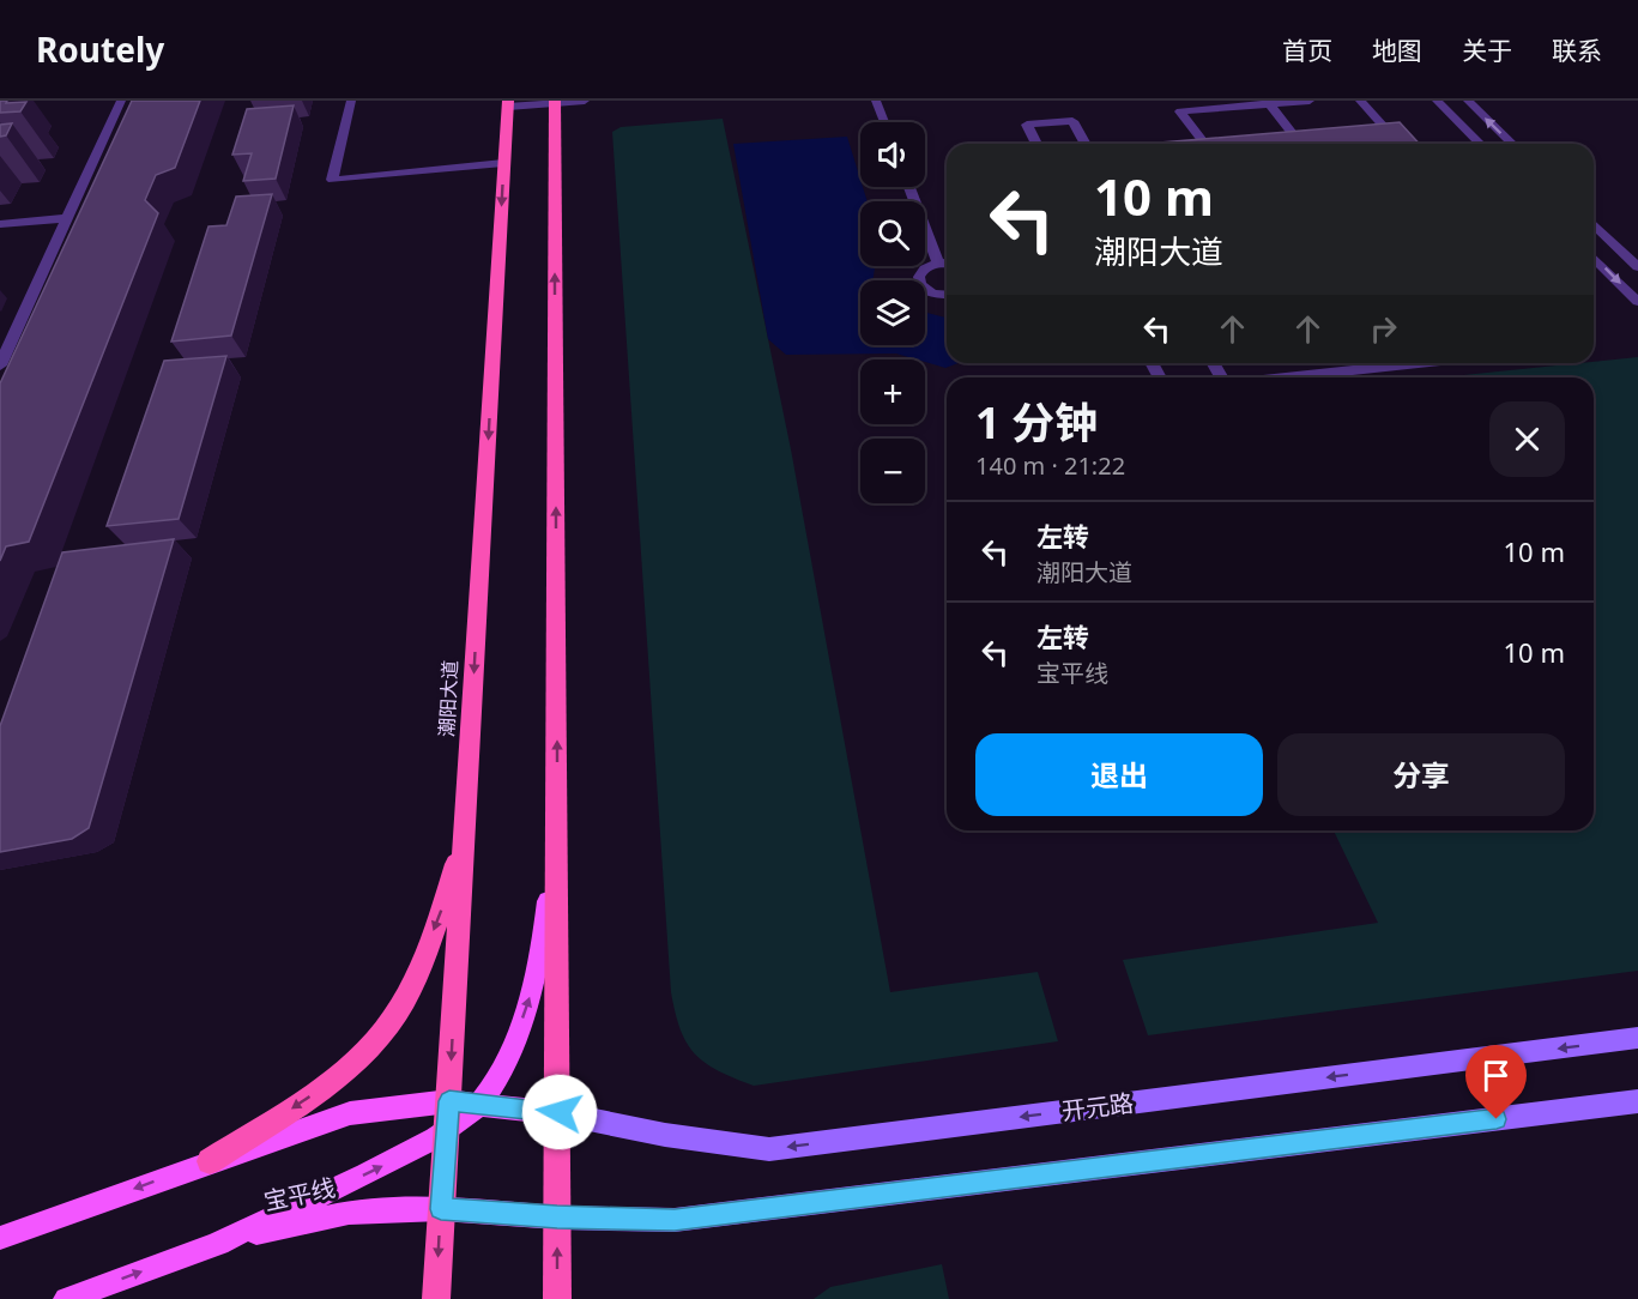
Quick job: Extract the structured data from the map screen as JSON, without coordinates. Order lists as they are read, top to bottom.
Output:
{
  "streets": {
    "highway": ["潮阳大道"],
    "main road": ["开元路", "宝平线"]
  },
  "crossings": [
    ["潮阳大道", "宝平线"]
  ],
  "page": {
    "header": "Routely",
    "nav": [
      "首页",
      "地图",
      "关于",
      "联系"
    ],
    "map_buttons": ["+", "−"],
    "turn": ["10 m", "潮阳大道"],
    "heading": ["1 分钟", "140 m · 21:22"],
    "list": [
      {
        "name": "左转",
        "note": "潮阳大道",
        "value": "10 m"
      },
      {
        "name": "左转",
        "note": "宝平线",
        "value": "10 m"
      }
    ],
    "buttons": ["退出", "分享"]
  }
}
